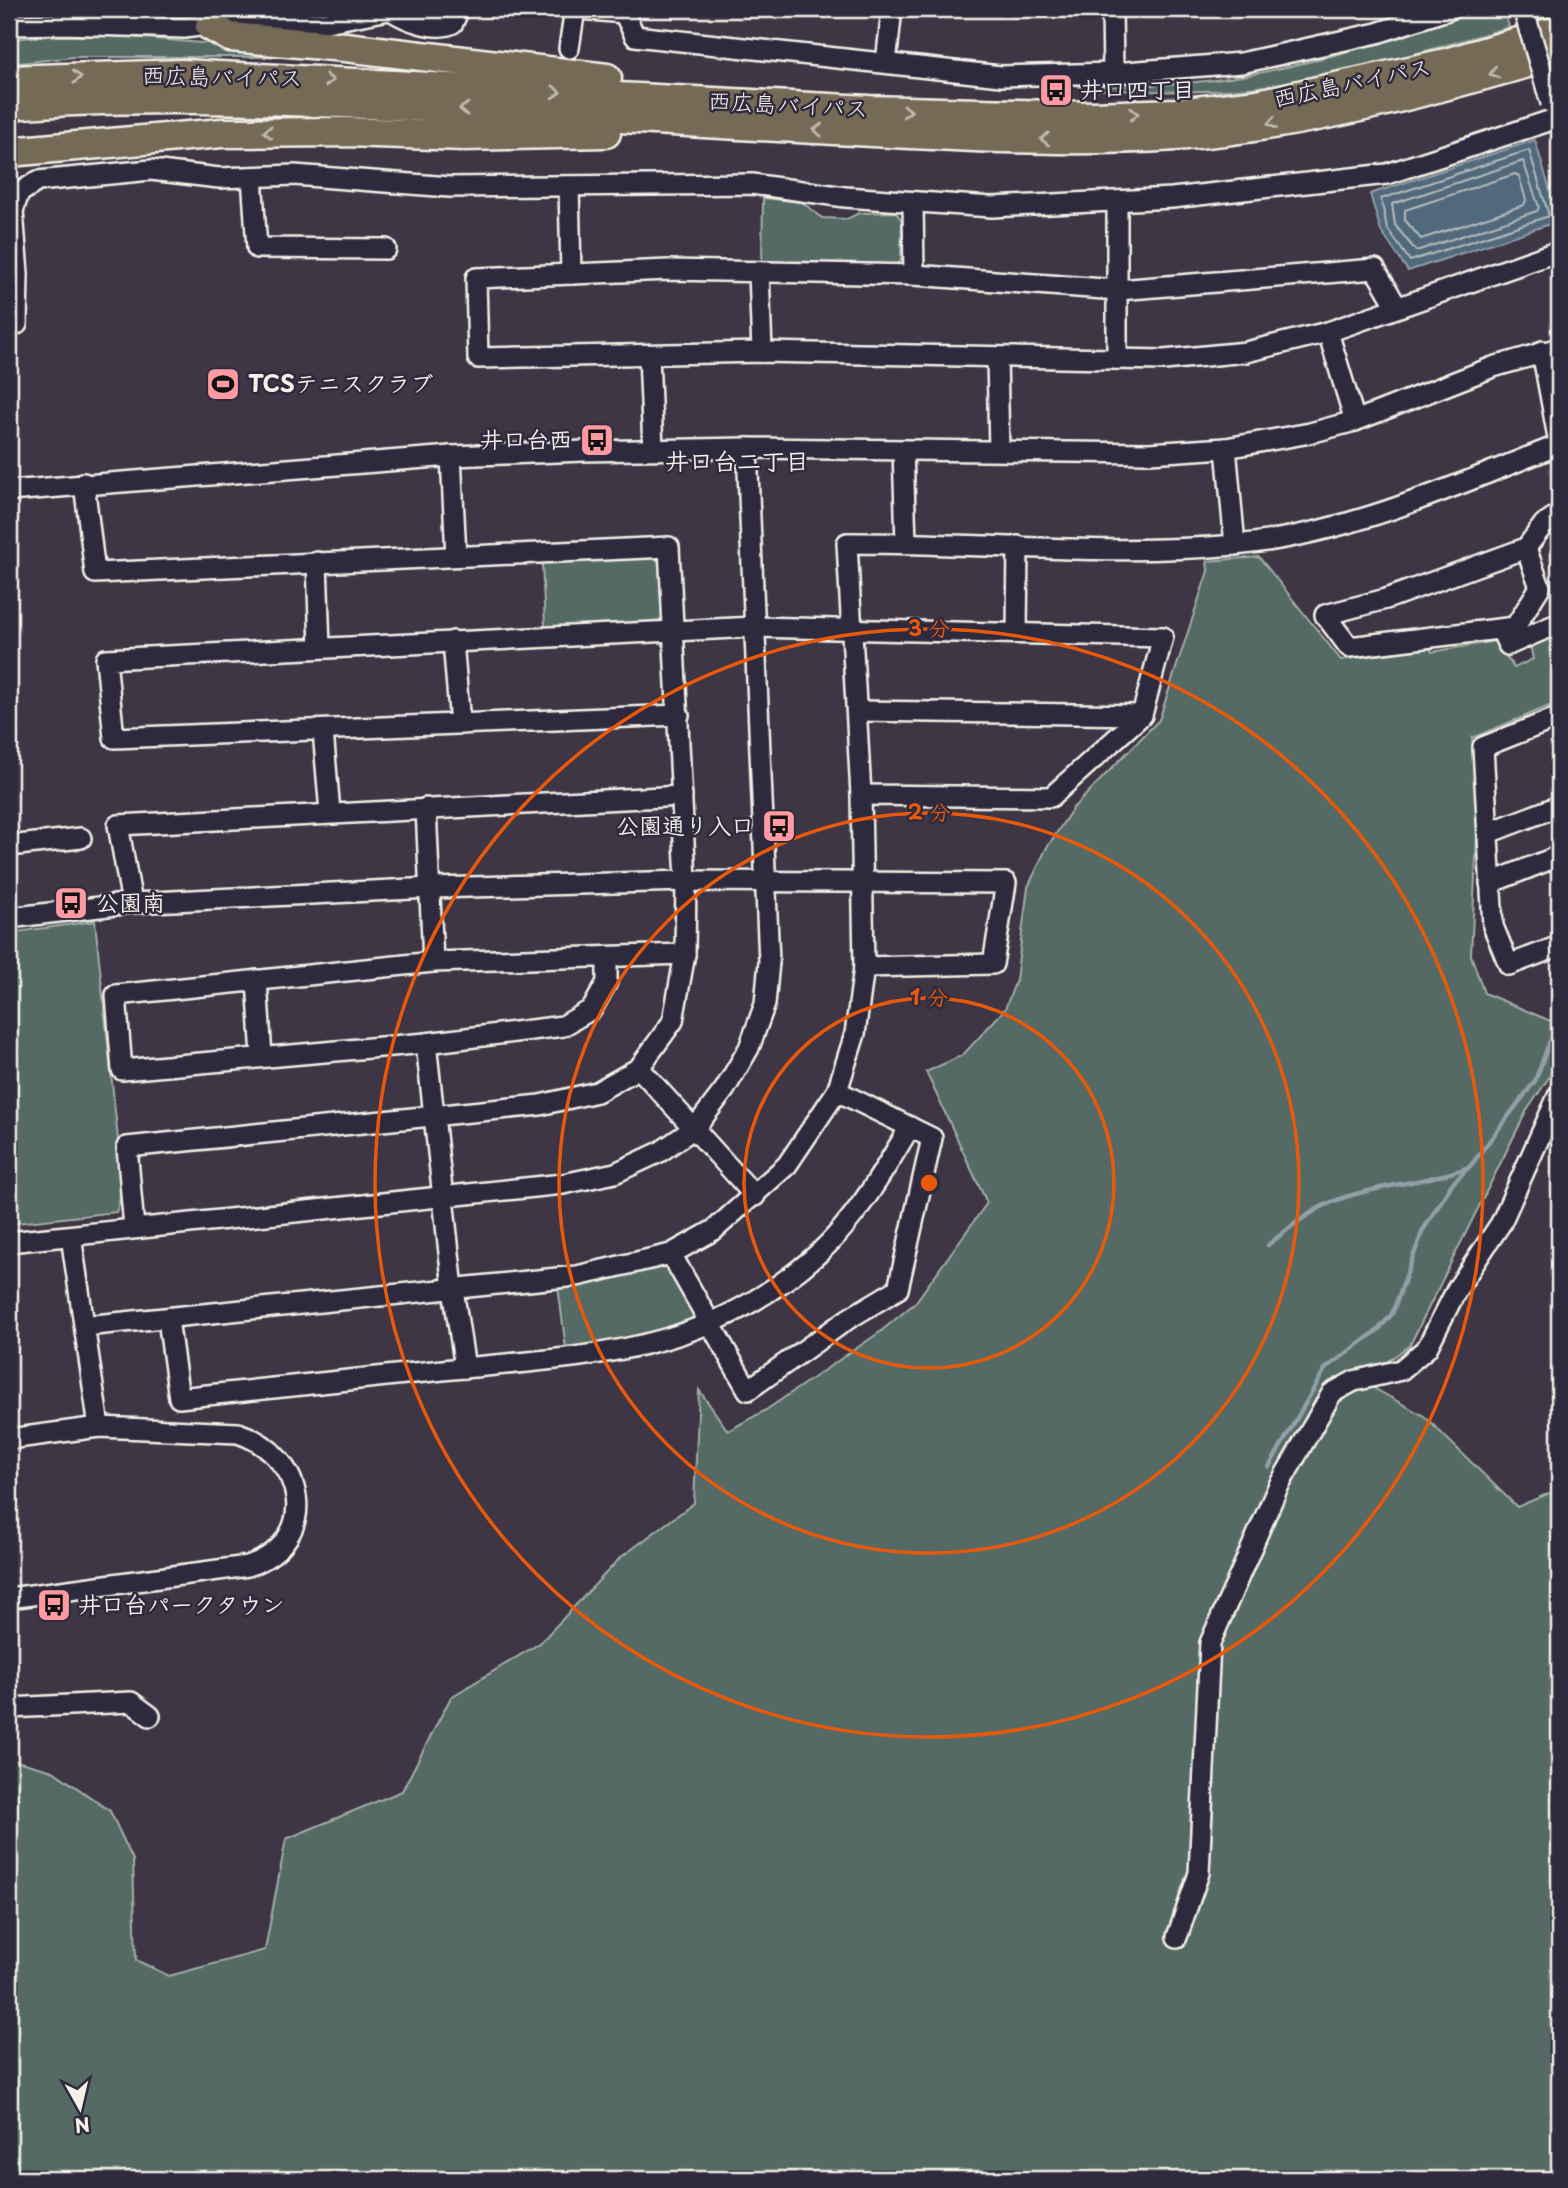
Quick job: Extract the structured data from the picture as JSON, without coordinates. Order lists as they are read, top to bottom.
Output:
{
  "streets": {
    "highway": ["西広島バイパス"]
  },
  "districts": ["井口台二丁目"],
  "places": {
    "bus stop": [
      "井口四丁目",
      "井口台西",
      "公園通り入口",
      "公園南",
      "井口台パークタウン"
    ],
    "sports": ["TCSテニスクラブ"]
  },
  "north": "bottom",
  "rings": ["3 分", "2 分", "1 分"]
}
